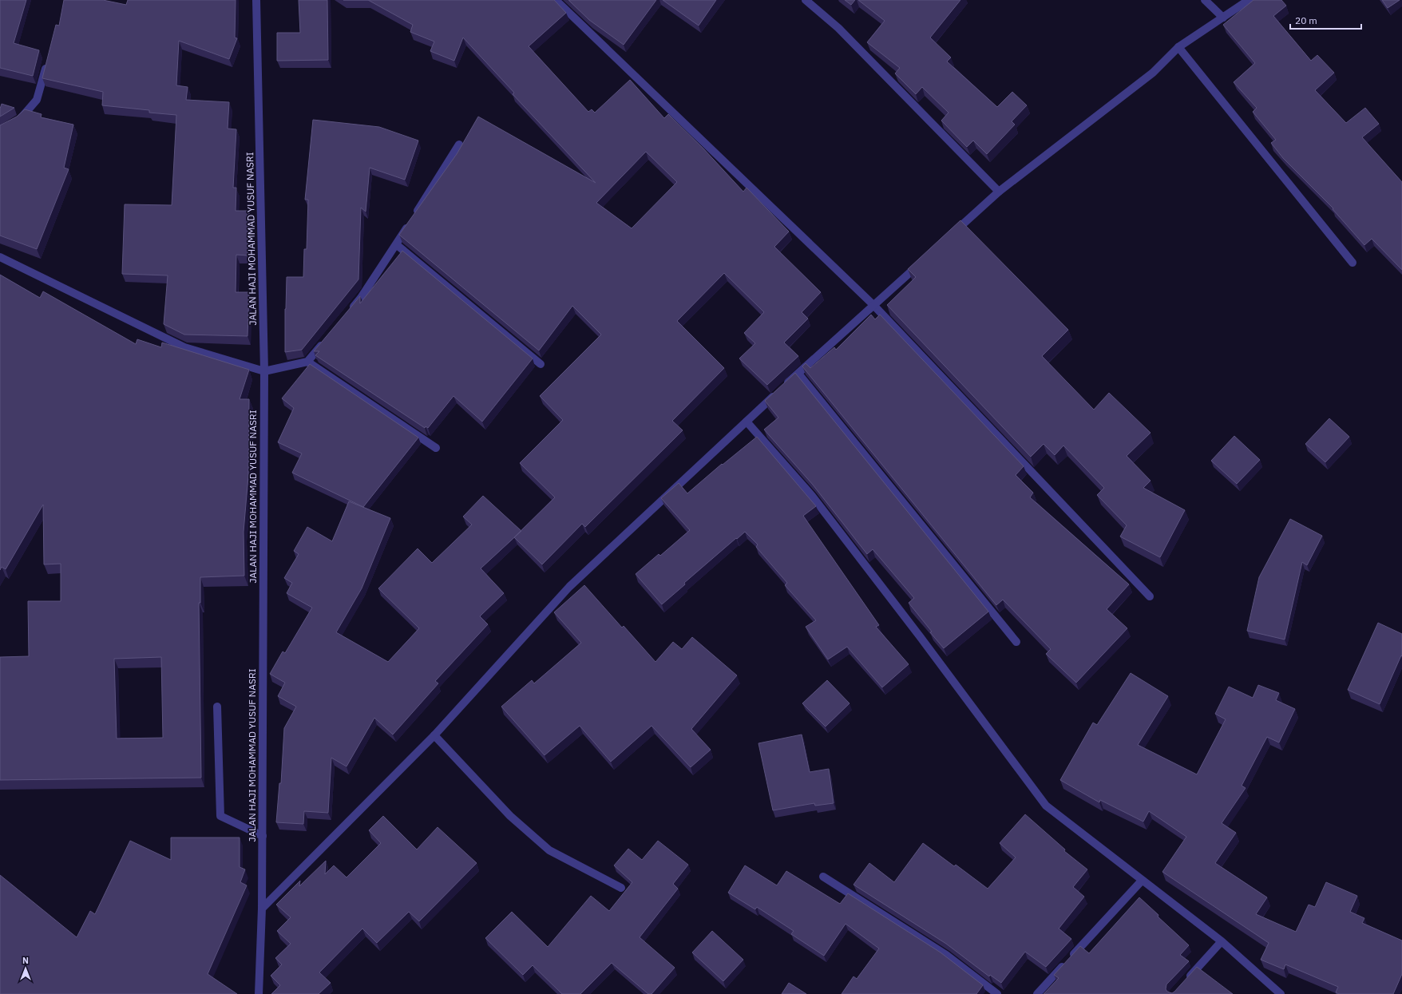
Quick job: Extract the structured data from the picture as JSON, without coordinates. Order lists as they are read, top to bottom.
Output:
{
  "streets": {
    "street": ["JALAN HAJI MOHAMMAD YUSUF NASRI"]
  },
  "scale_bar": "20 m",
  "north": "top"
}
